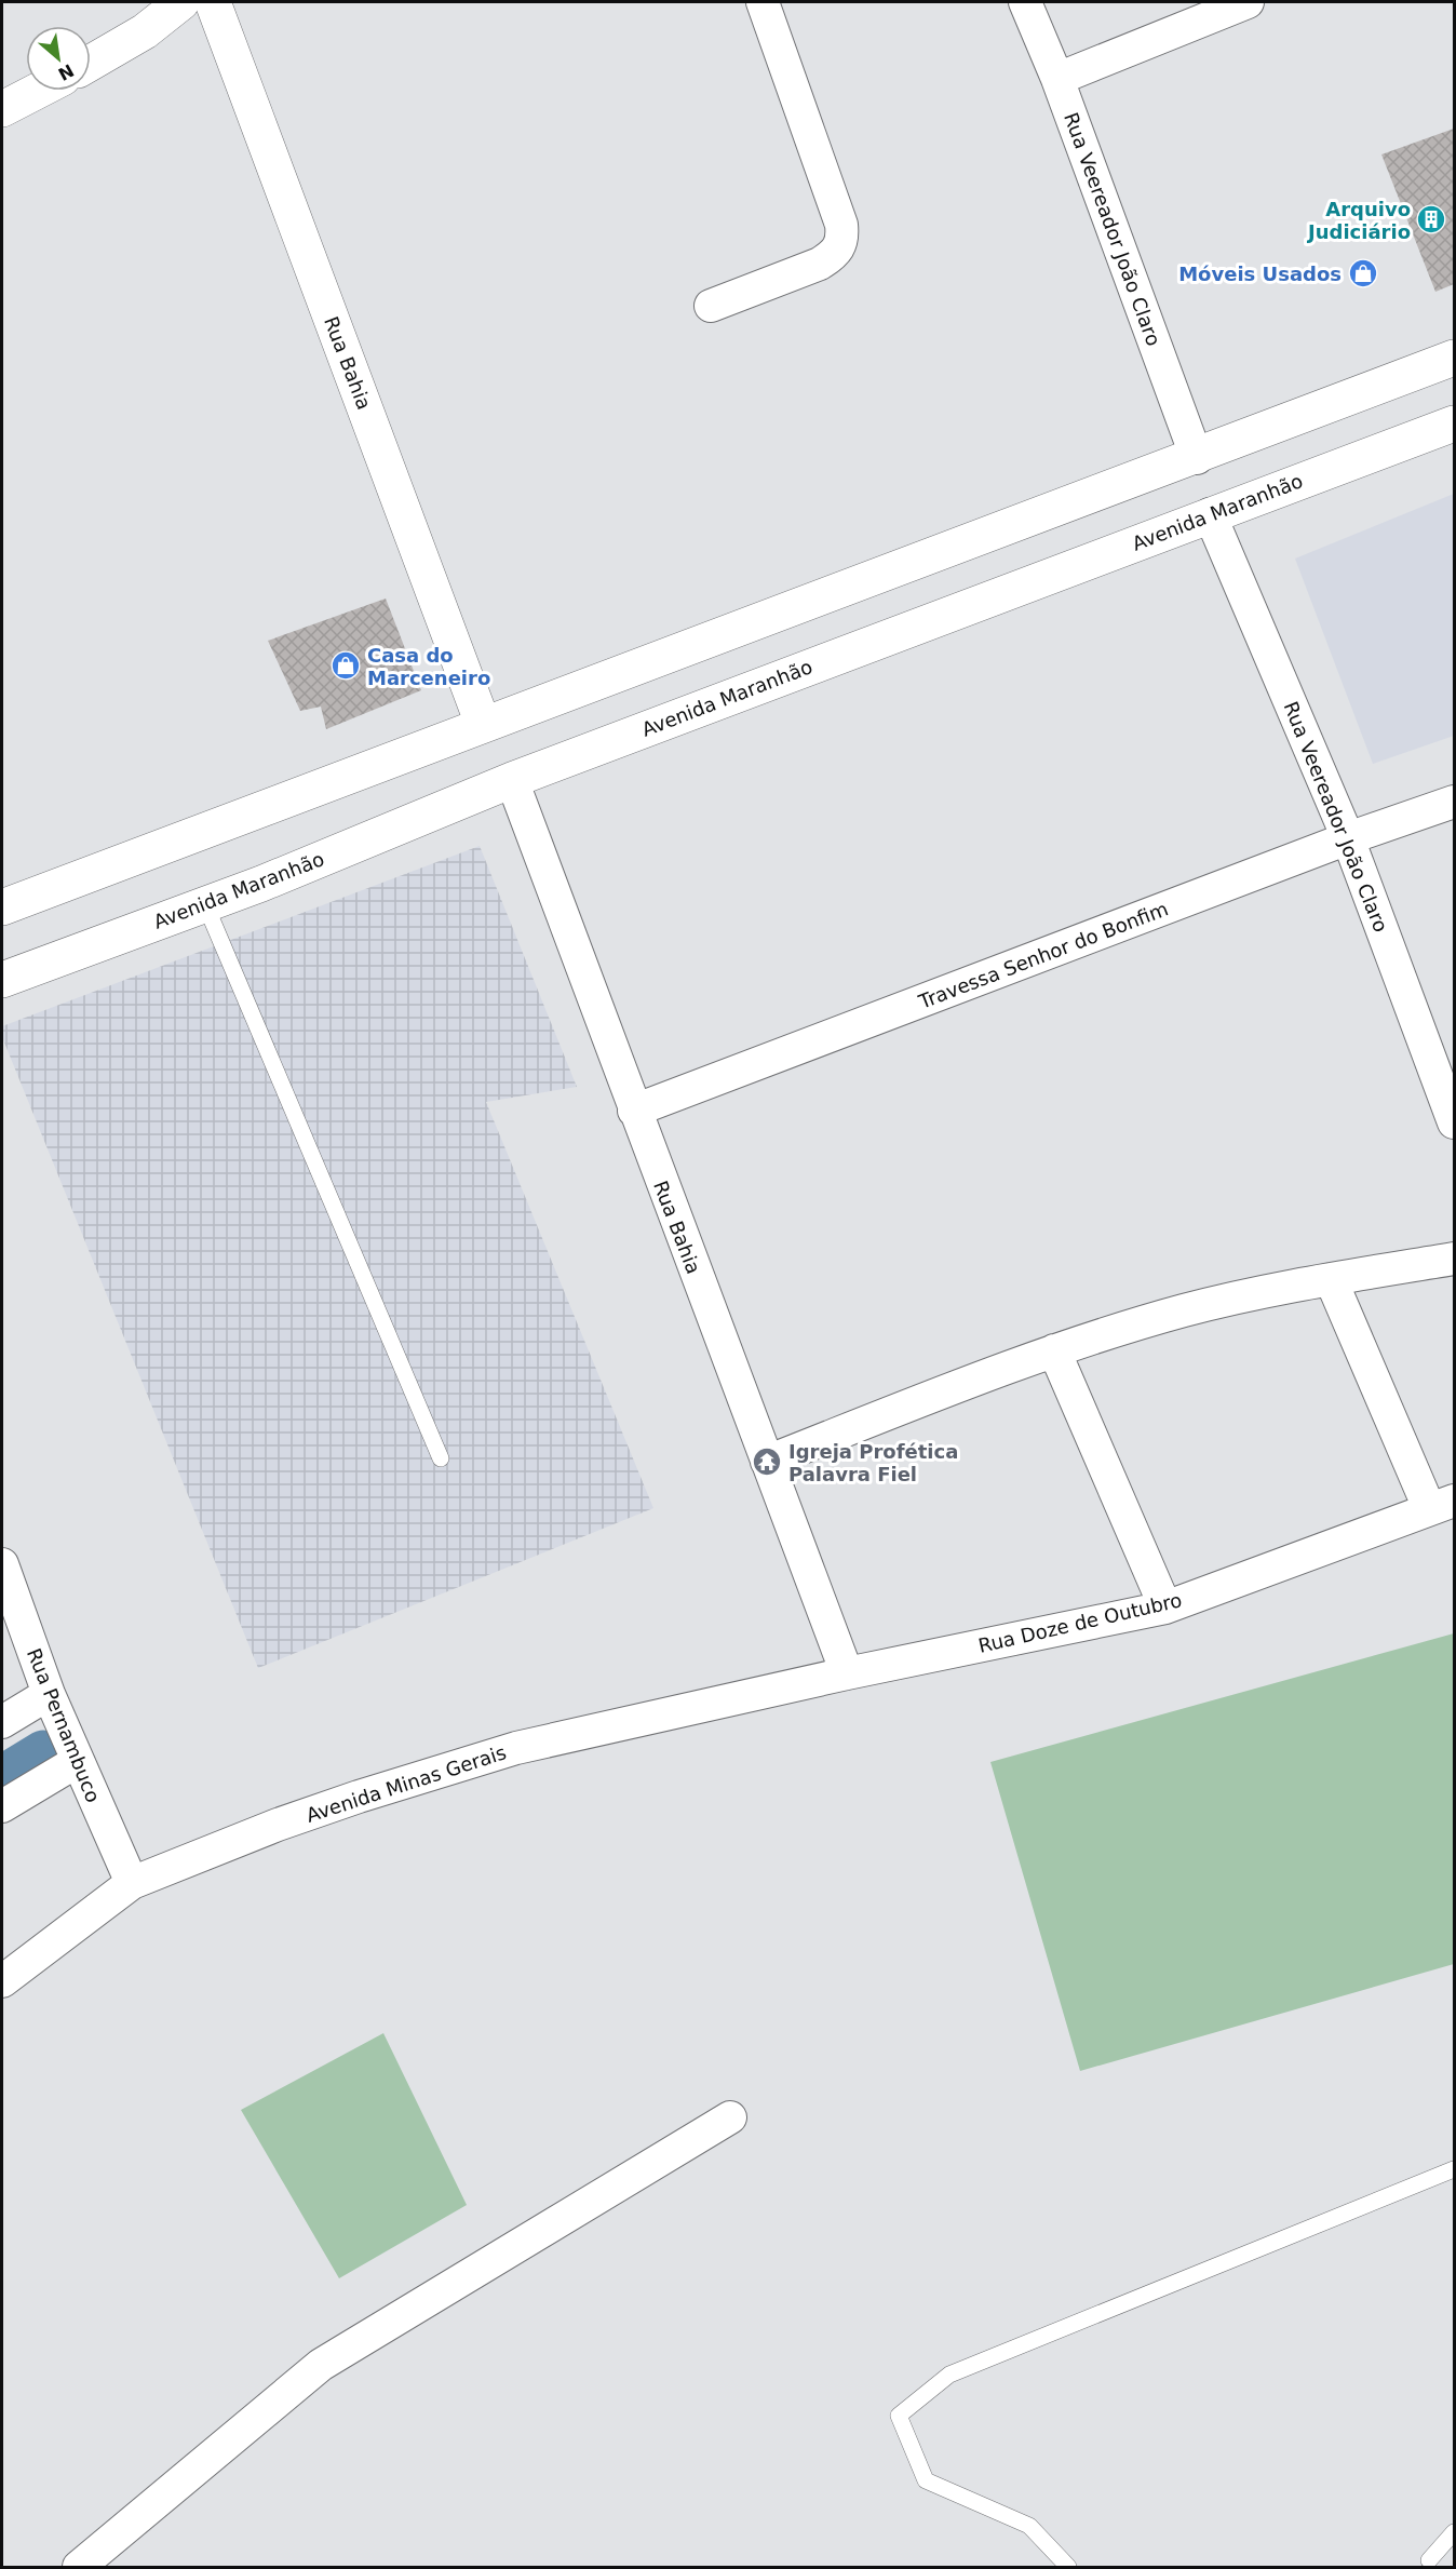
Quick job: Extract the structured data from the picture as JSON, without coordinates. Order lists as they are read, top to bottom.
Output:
{
  "streets": {
    "main road": ["Rua Bahia", "Avenida Maranhão"],
    "street": [
      "Rua Veereador João Claro",
      "Travessa Senhor do Bonfim",
      "Rua Doze de Outubro",
      "Rua Pernambuco",
      "Avenida Minas Gerais"
    ]
  },
  "crossings": [
    ["Rua Veereador João Claro", "Avenida Maranhão"],
    ["Rua Veereador João Claro", "Travessa Senhor do Bonfim"],
    ["Rua Bahia", "Avenida Maranhão"],
    ["Rua Bahia", "Travessa Senhor do Bonfim"],
    ["Rua Bahia", "Rua Doze de Outubro"],
    ["Rua Bahia", "Avenida Minas Gerais"],
    ["Rua Doze de Outubro", "Avenida Minas Gerais"],
    ["Rua Pernambuco", "Avenida Minas Gerais"]
  ],
  "places": {
    "building": ["Arquivo Judiciário"],
    "shop": ["Móveis Usados", "Casa do Marceneiro"],
    "temple": ["Igreja Profética Palavra Fiel"]
  },
  "north": "bottom right"
}
